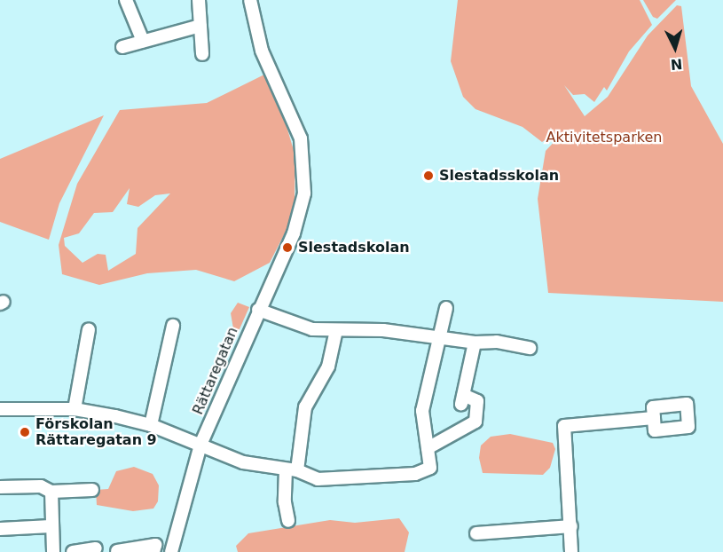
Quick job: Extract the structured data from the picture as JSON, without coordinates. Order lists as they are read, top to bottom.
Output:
{
  "streets": {
    "street": ["Rättaregatan"]
  },
  "parks": ["Aktivitetsparken"],
  "places": ["Slestadsskolan", "Slestadskolan", "Förskolan Rättaregatan 9"],
  "north": "bottom"
}
